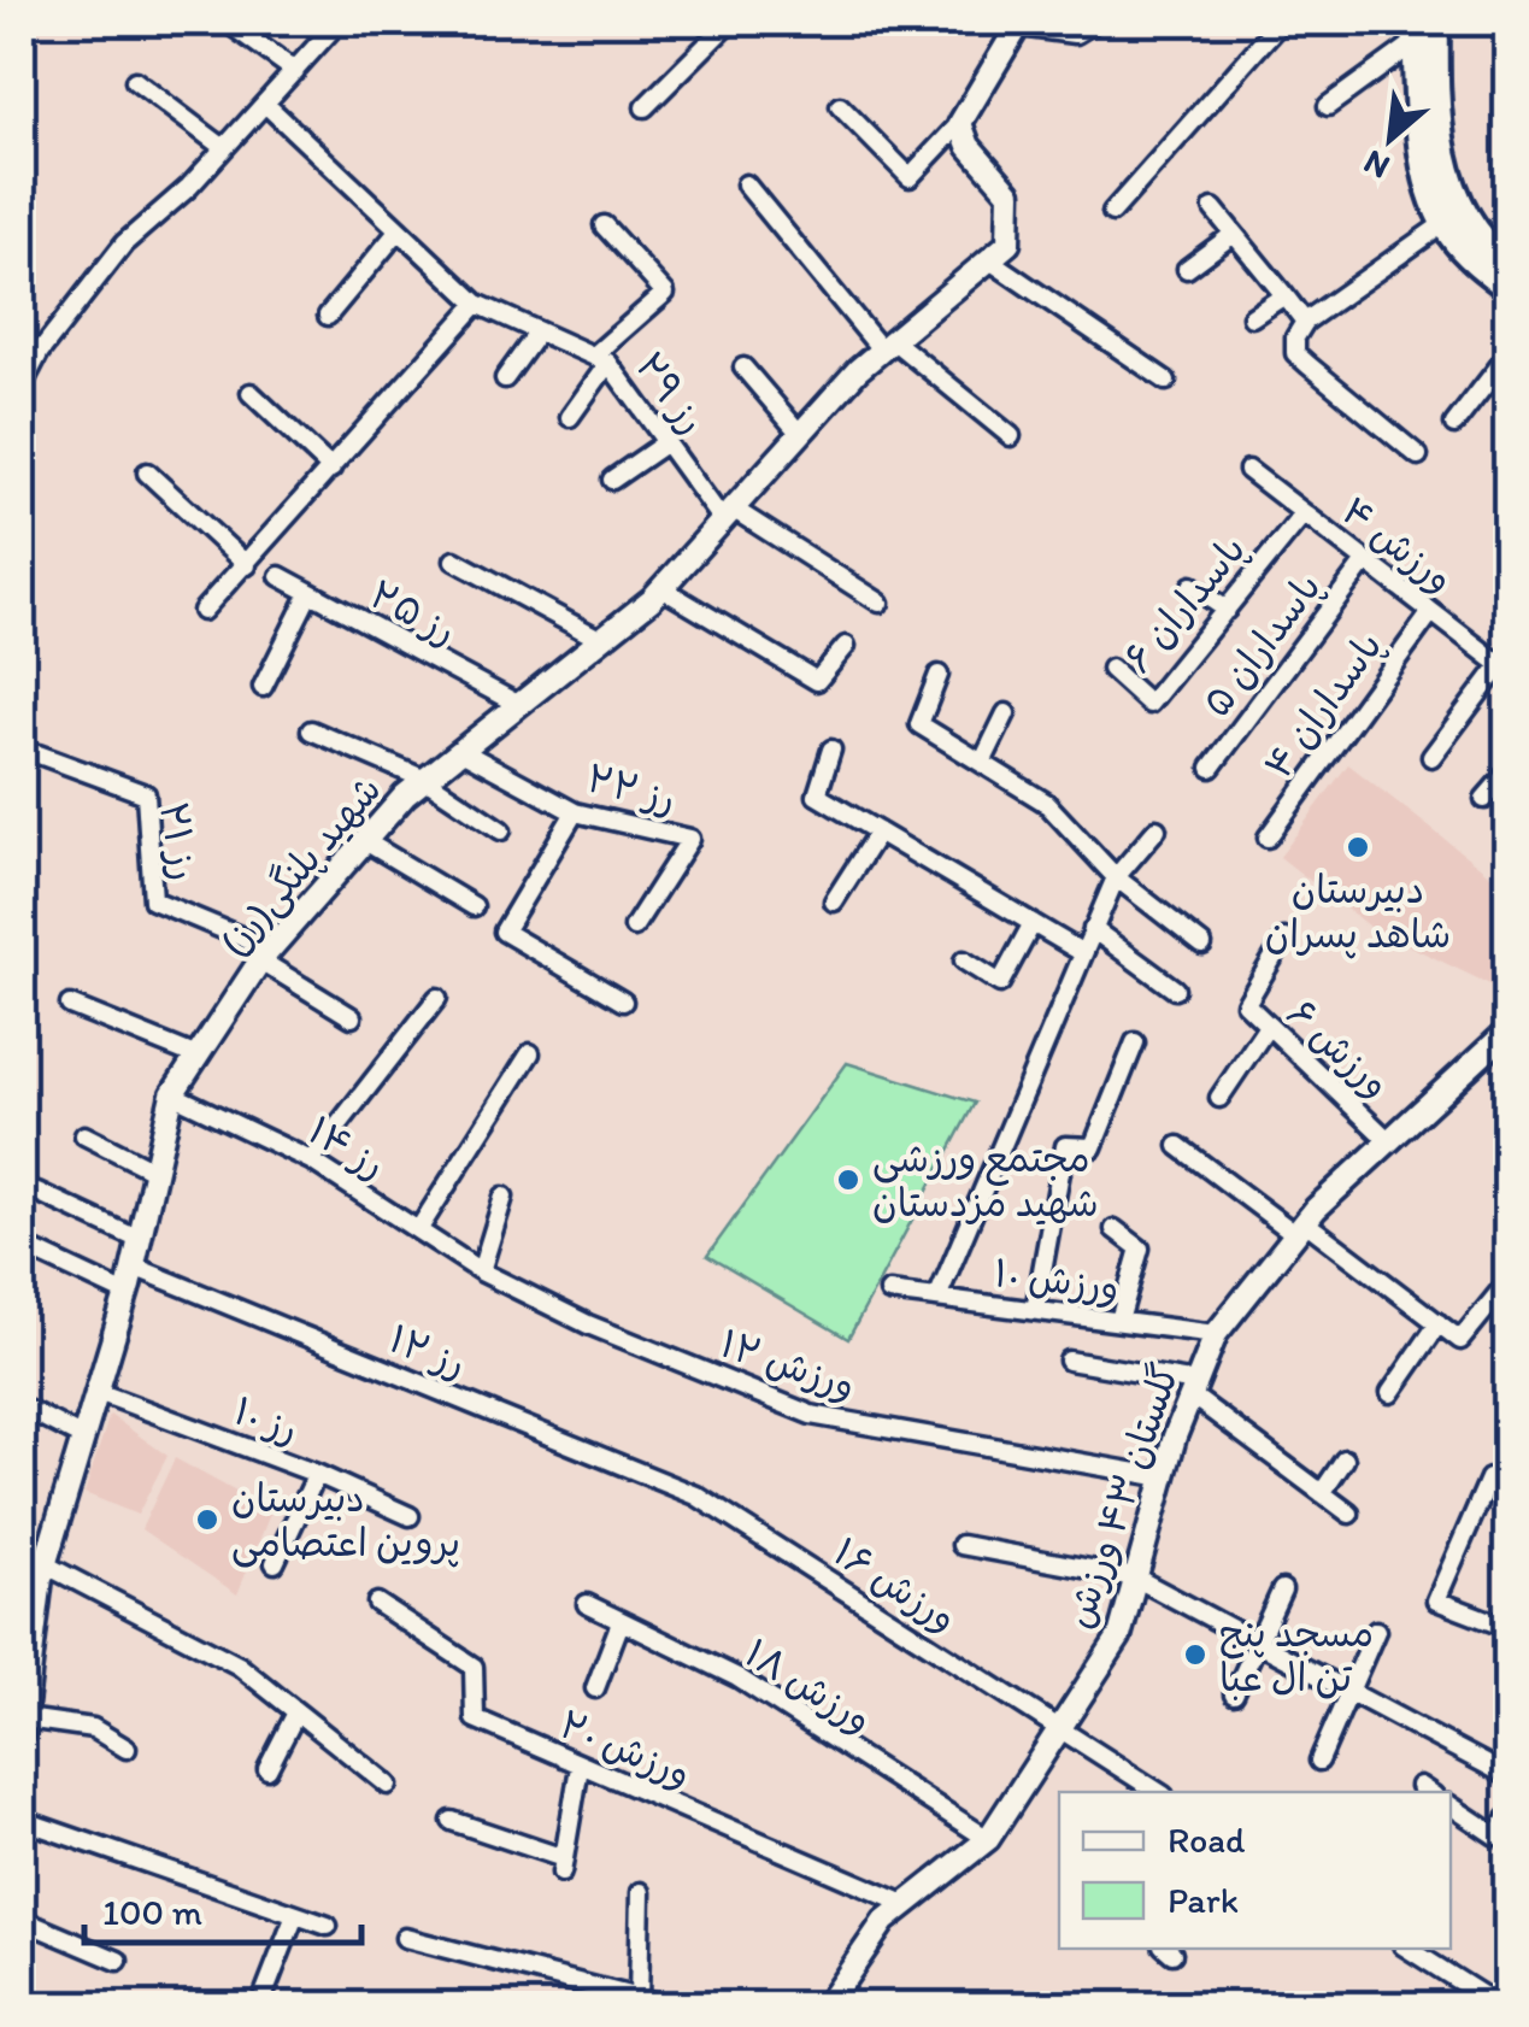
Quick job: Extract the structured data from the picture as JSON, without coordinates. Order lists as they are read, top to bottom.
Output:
{
  "streets": {
    "street": [
      "رز ۲۹",
      "ورزش ۴",
      "پاسداران ۶",
      "رز ۲۵",
      "پاسداران ۵",
      "پاسداران ۴",
      "رز ۲۲",
      "رز ۲۱",
      "شهید پلنگی(رز)",
      "ورزش ۶",
      "رز ۱۴",
      "ورزش ۱۰",
      "رز ۱۲",
      "ورزش ۱۲",
      "رز ۱۰",
      "گلستان ۴۳ ورزش",
      "ورزش ۱۶",
      "ورزش ۱۸",
      "ورزش ۲۰"
    ]
  },
  "crossings": [
    ["رز ۲۹", "شهید پلنگی(رز)"],
    ["ورزش ۴", "پاسداران ۶"],
    ["ورزش ۴", "پاسداران ۵"],
    ["ورزش ۴", "پاسداران ۴"],
    ["رز ۲۵", "شهید پلنگی(رز)"],
    ["رز ۲۲", "شهید پلنگی(رز)"],
    ["رز ۲۱", "شهید پلنگی(رز)"],
    ["شهید پلنگی(رز)", "رز ۱۴"],
    ["شهید پلنگی(رز)", "رز ۱۲"],
    ["شهید پلنگی(رز)", "رز ۱۰"],
    ["ورزش ۶", "گلستان ۴۳ ورزش"],
    ["رز ۱۴", "ورزش ۱۲"],
    ["ورزش ۱۰", "گلستان ۴۳ ورزش"],
    ["رز ۱۲", "ورزش ۱۶"],
    ["ورزش ۱۲", "گلستان ۴۳ ورزش"],
    ["گلستان ۴۳ ورزش", "ورزش ۱۶"],
    ["گلستان ۴۳ ورزش", "ورزش ۱۸"],
    ["گلستان ۴۳ ورزش", "ورزش ۲۰"]
  ],
  "places": [
    "دبیرستان شاهد پسران",
    "مجتمع ورزشی شهید مزدستان",
    "دبیرستان پروین اعتصامی",
    "مسجد پنج تن ال عبا"
  ],
  "legend": ["Road", "Park"],
  "scale_bar": "100 m",
  "north": "bottom left"
}
